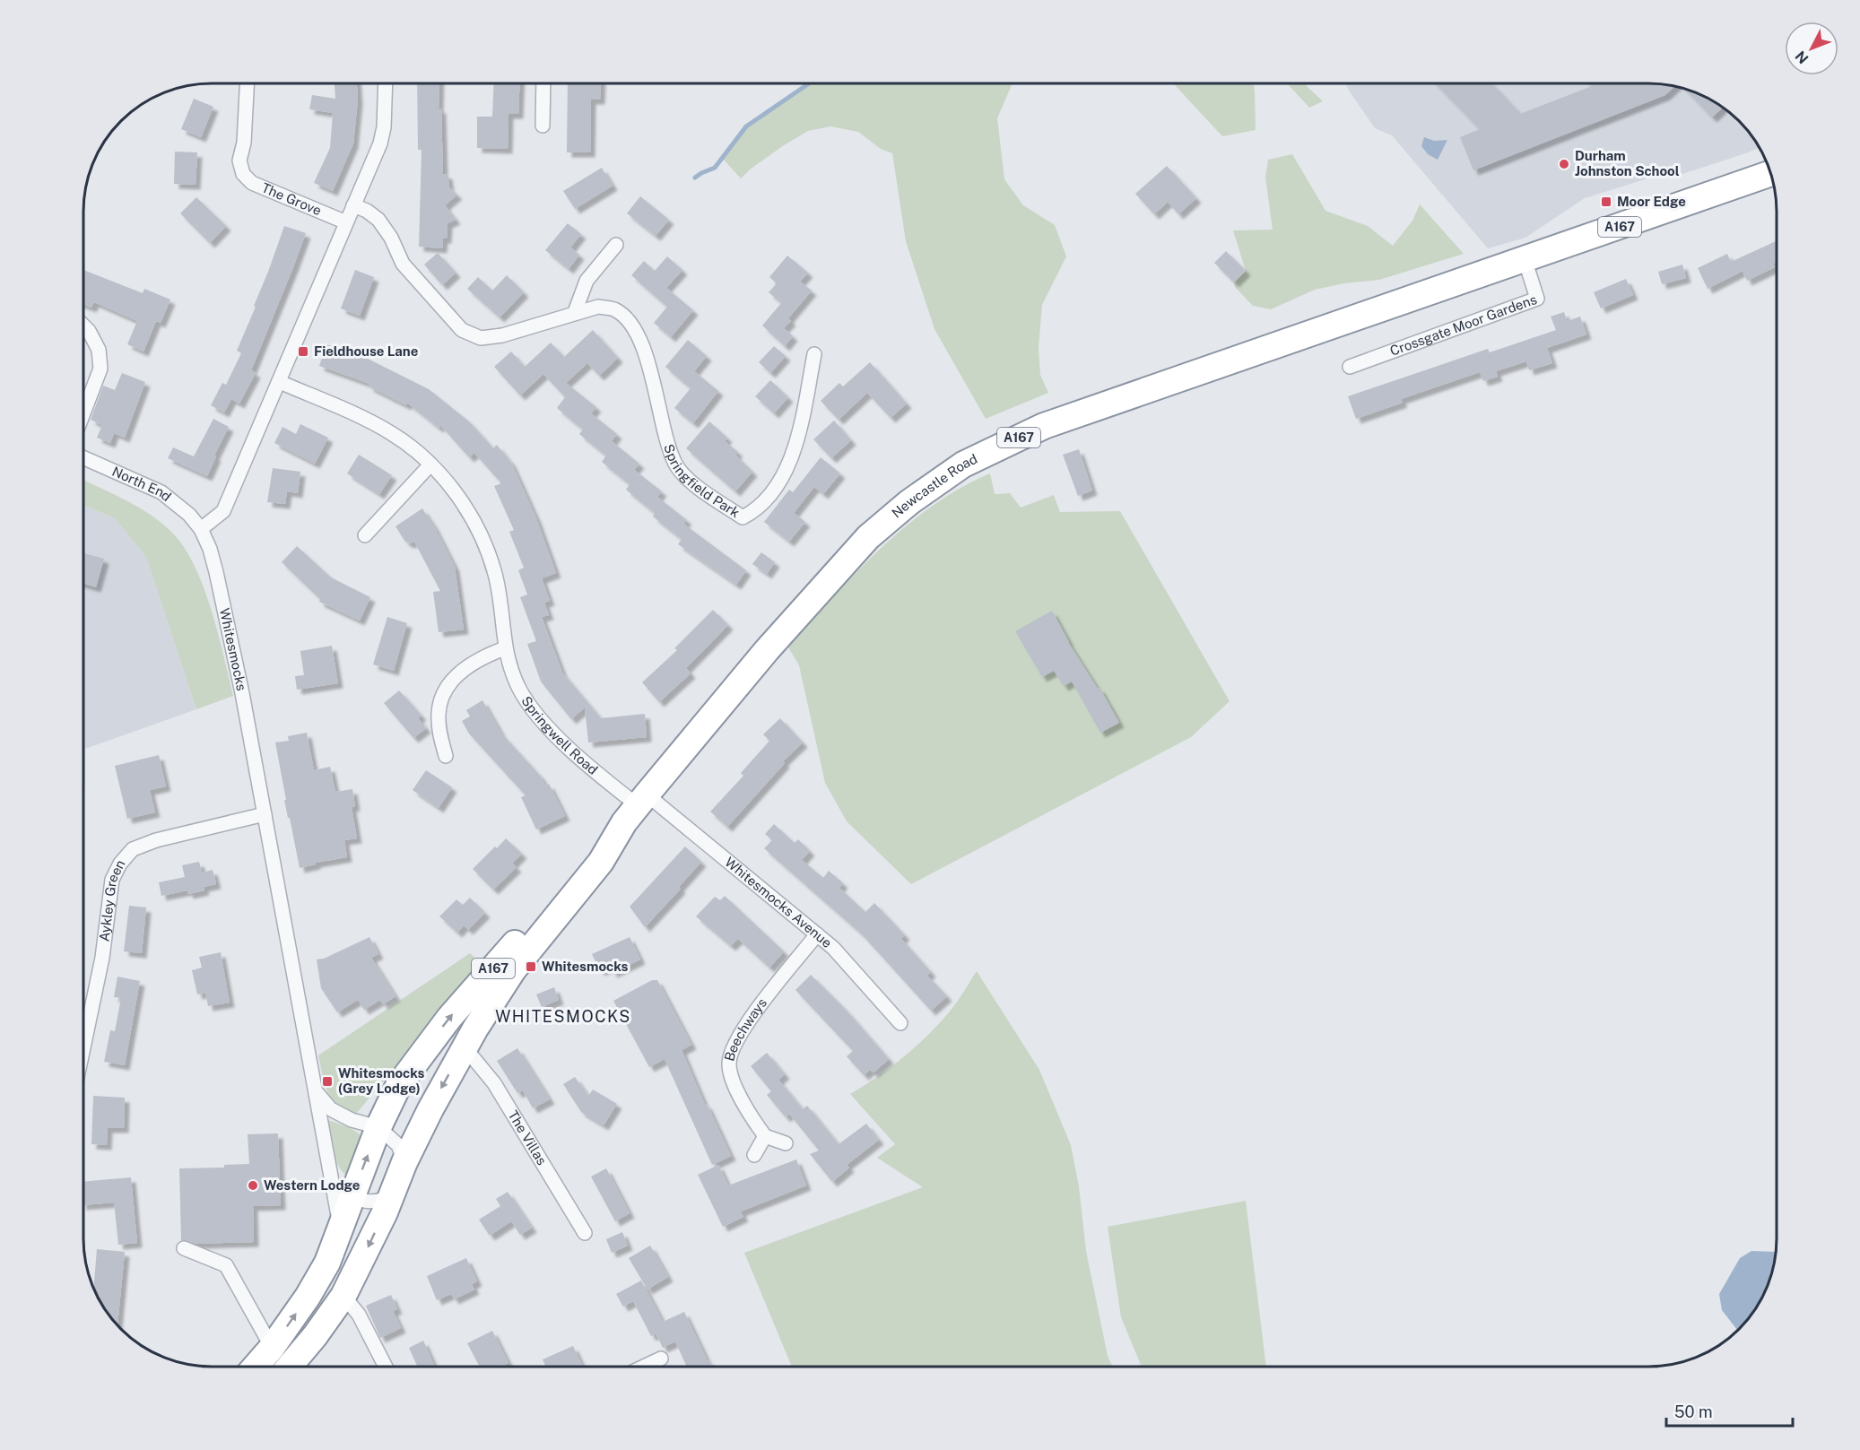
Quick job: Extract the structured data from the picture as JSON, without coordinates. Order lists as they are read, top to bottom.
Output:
{
  "streets": {
    "highway": ["A167", "Newcastle Road"],
    "street": [
      "The Grove",
      "Crossgate Moor Gardens",
      "Springfield Park",
      "North End",
      "Whitesmocks",
      "Springwell Road",
      "Aykley Green",
      "Whitesmocks Avenue",
      "Beechways",
      "The Villas"
    ]
  },
  "crossings": [
    ["A167", "Crossgate Moor Gardens"],
    ["A167", "Newcastle Road"],
    ["A167", "Whitesmocks"],
    ["A167", "Springwell Road"],
    ["A167", "Whitesmocks Avenue"],
    ["A167", "The Villas"],
    ["Crossgate Moor Gardens", "Newcastle Road"],
    ["North End", "Whitesmocks"],
    ["Newcastle Road", "Springwell Road"],
    ["Newcastle Road", "Whitesmocks Avenue"],
    ["Whitesmocks", "Aykley Green"],
    ["Springwell Road", "Whitesmocks Avenue"],
    ["Whitesmocks Avenue", "Beechways"]
  ],
  "districts": ["WHITESMOCKS"],
  "places": {
    "other": ["Durham Johnston School", "Western Lodge"],
    "transit": [
      "Moor Edge",
      "Fieldhouse Lane",
      "Whitesmocks",
      "Whitesmocks (Grey Lodge)"
    ]
  },
  "scale_bar": "50 m",
  "north": "bottom left"
}
